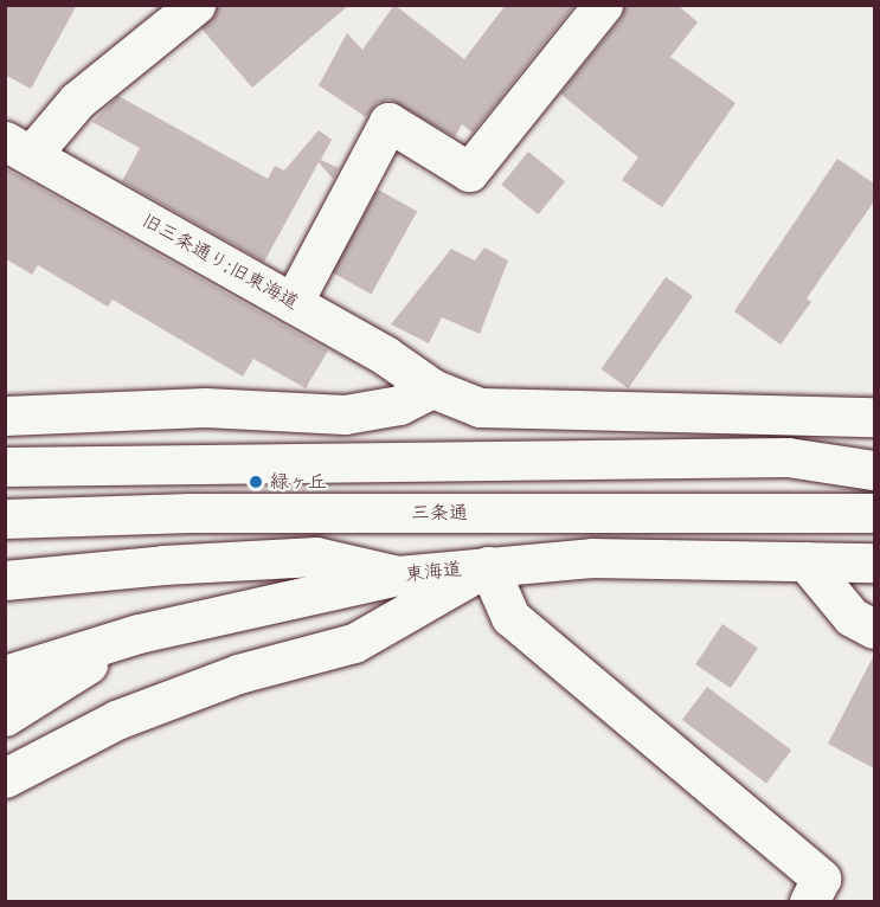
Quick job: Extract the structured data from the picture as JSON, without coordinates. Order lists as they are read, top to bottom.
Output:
{
  "streets": {
    "main road": ["旧三条通り;旧東海道", "三条通", "東海道"]
  },
  "places": ["緑ヶ丘"]
}
